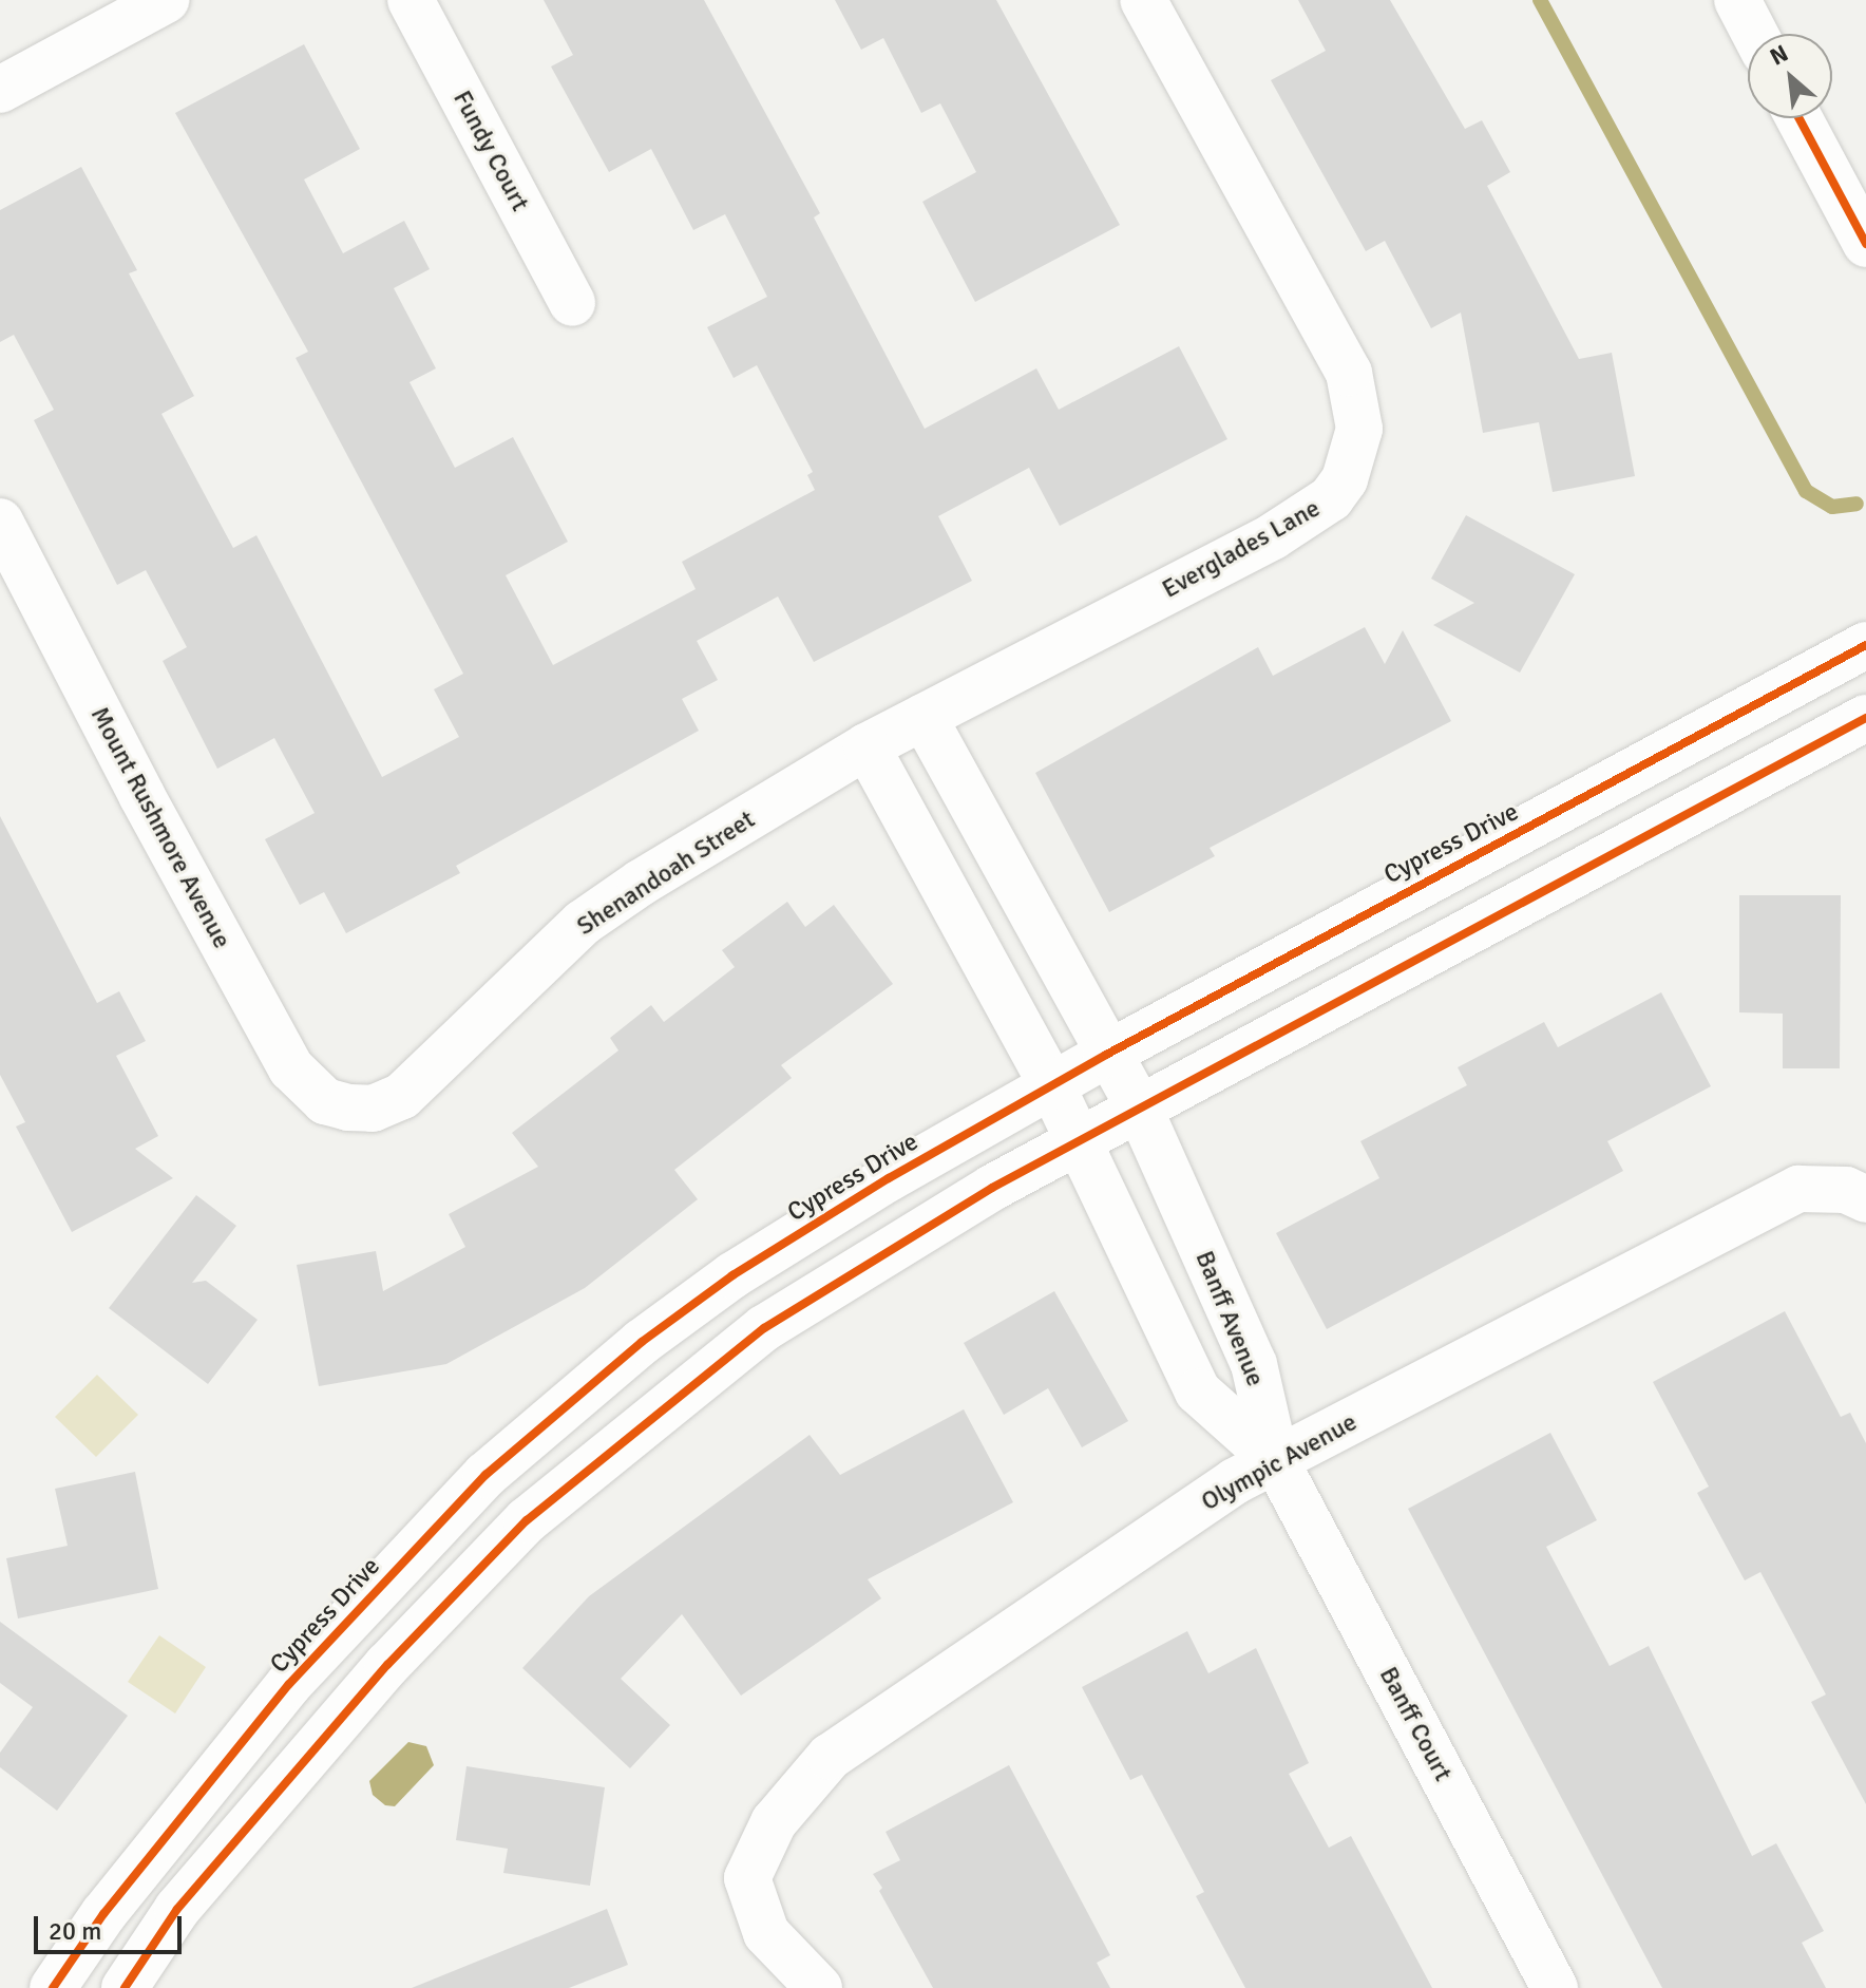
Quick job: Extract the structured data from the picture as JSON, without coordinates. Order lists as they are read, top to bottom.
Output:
{
  "streets": {
    "street": [
      "Fundy Court",
      "Everglades Lane",
      "Mount Rushmore Avenue",
      "Cypress Drive",
      "Shenandoah Street",
      "Banff Avenue",
      "Olympic Avenue",
      "Banff Court"
    ]
  },
  "crossings": [
    ["Everglades Lane", "Shenandoah Street"],
    ["Everglades Lane", "Banff Avenue"],
    ["Mount Rushmore Avenue", "Shenandoah Street"],
    ["Cypress Drive", "Banff Avenue"],
    ["Shenandoah Street", "Banff Avenue"],
    ["Banff Avenue", "Olympic Avenue"],
    ["Banff Avenue", "Banff Court"],
    ["Olympic Avenue", "Banff Court"]
  ],
  "scale_bar": "20 m",
  "north": "top left"
}
